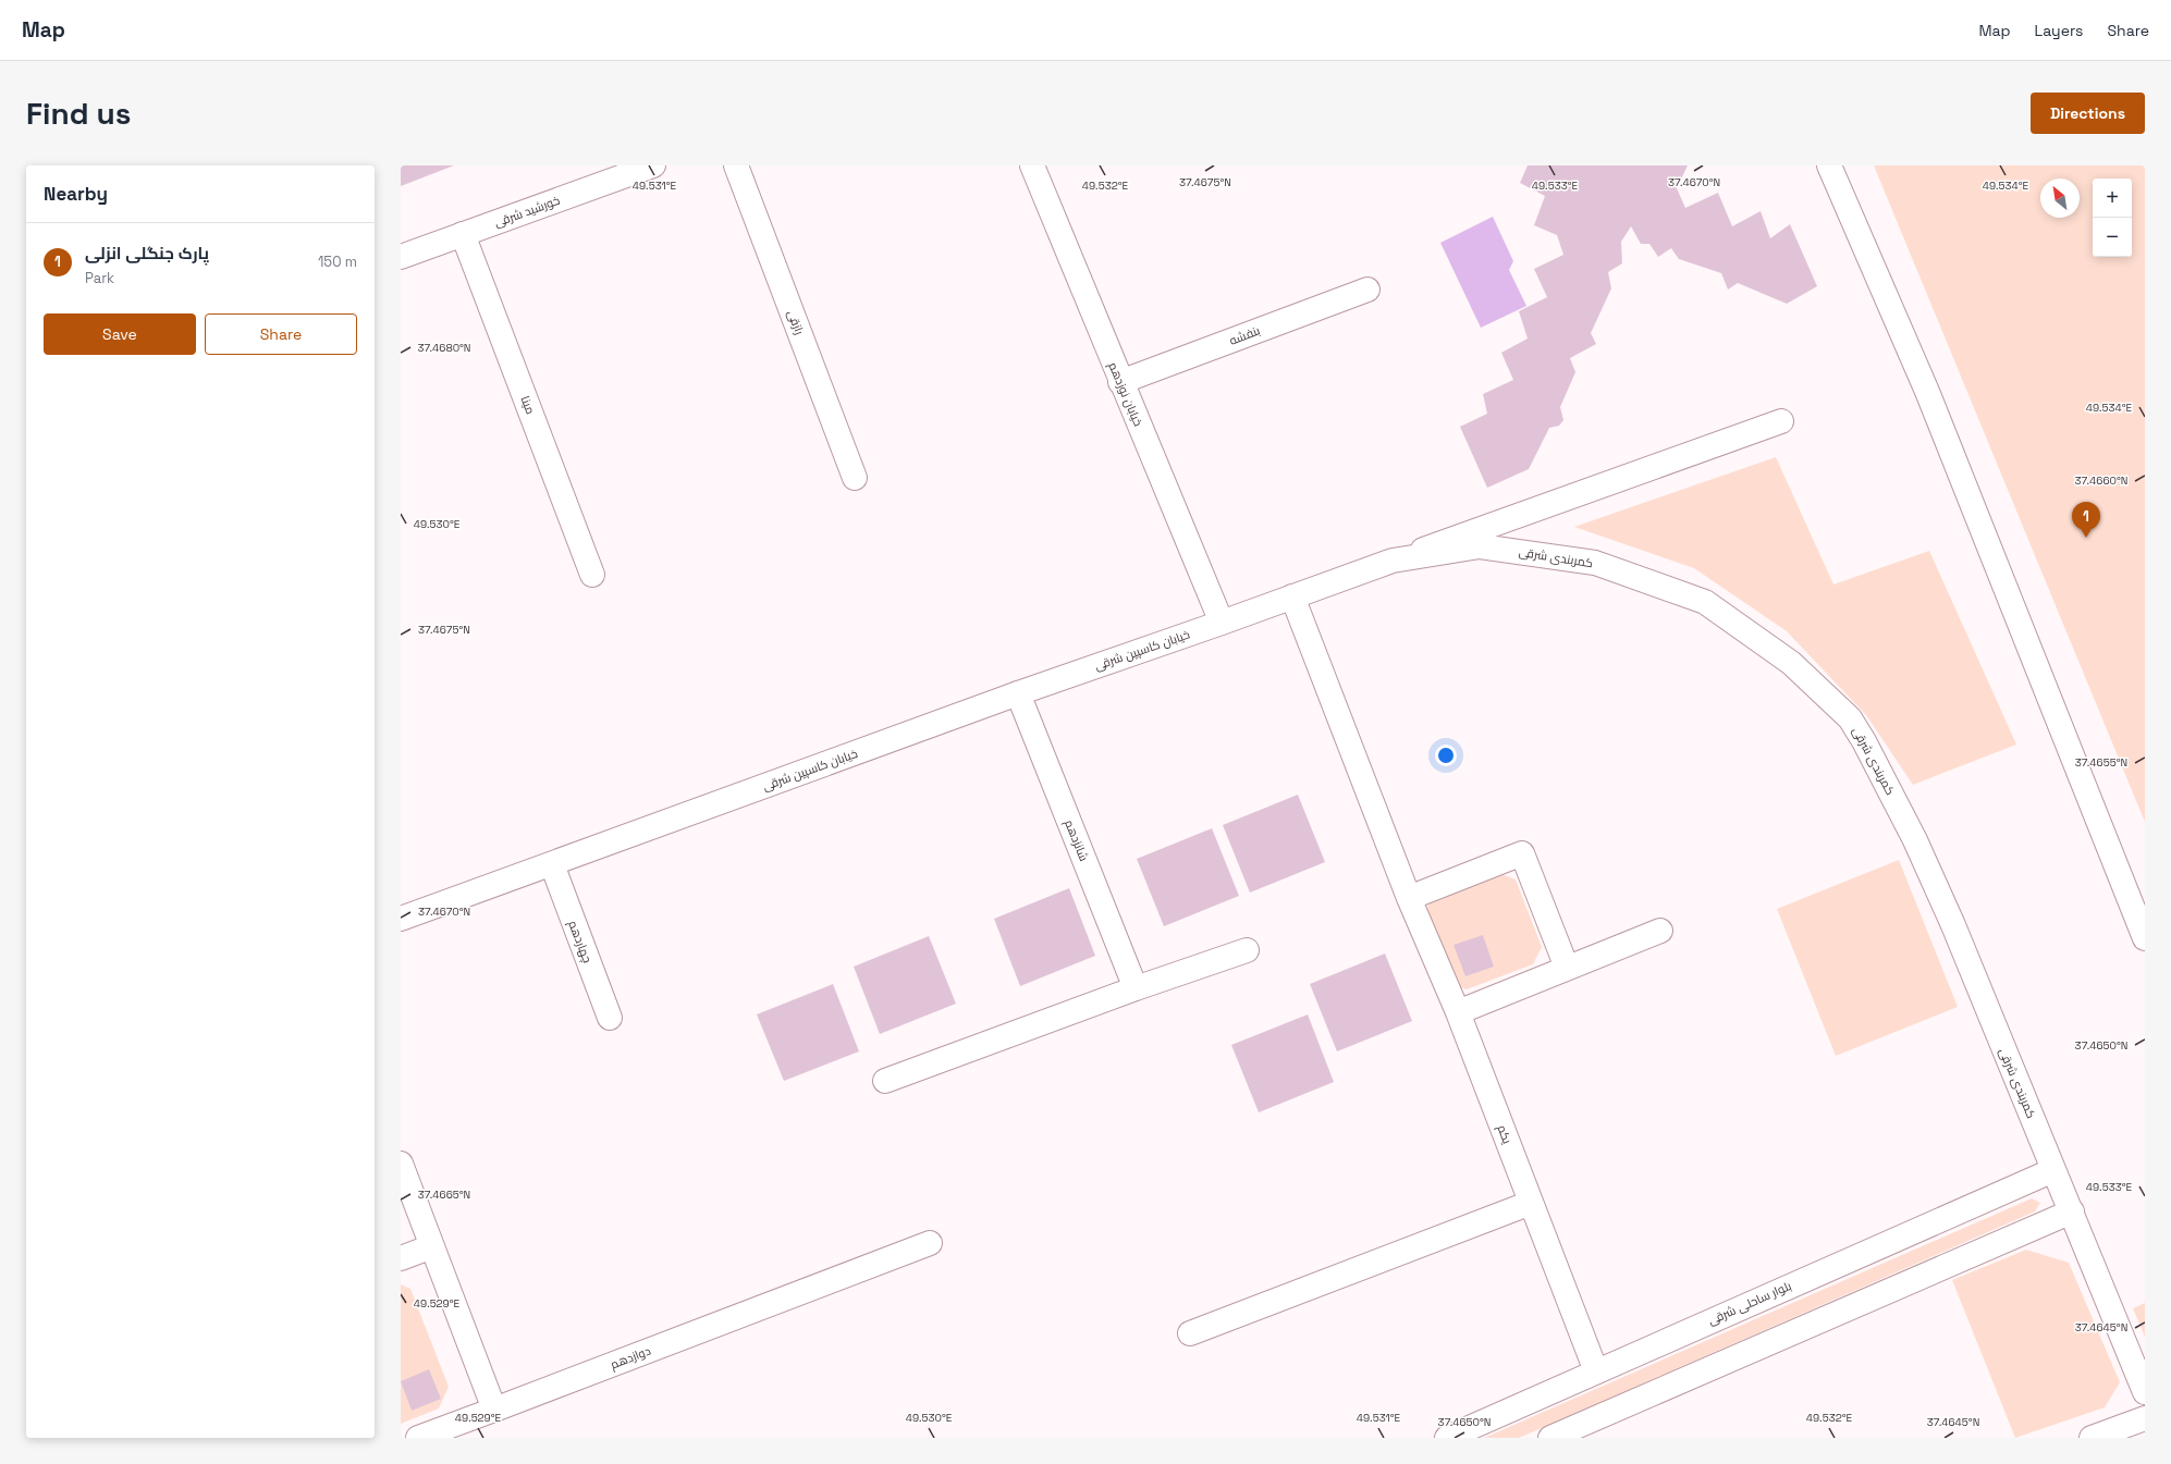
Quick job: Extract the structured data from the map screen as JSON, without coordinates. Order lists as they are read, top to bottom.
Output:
{
  "streets": {
    "street": [
      "خورشید شرقی",
      "رازقی",
      "بنفشه",
      "خیابان نوزدهم",
      "مینا",
      "کمربندی شرقی",
      "خیابان کاسپین شرقی",
      "شانزدهم",
      "چهاردهم",
      "یکم",
      "بلوار ساحلی شرقی",
      "دوازدهم"
    ]
  },
  "crossings": [
    ["خورشید شرقی", "مینا"],
    ["بنفشه", "خیابان نوزدهم"],
    ["خیابان نوزدهم", "کمربندی شرقی"],
    ["خیابان نوزدهم", "خیابان کاسپین شرقی"],
    ["کمربندی شرقی", "خیابان کاسپین شرقی"],
    ["کمربندی شرقی", "یکم"],
    ["کمربندی شرقی", "بلوار ساحلی شرقی"],
    ["خیابان کاسپین شرقی", "شانزدهم"],
    ["خیابان کاسپین شرقی", "چهاردهم"],
    ["یکم", "بلوار ساحلی شرقی"]
  ],
  "north": "top left",
  "page": {
    "header": "Map",
    "nav": ["Map", "Layers", "Share"],
    "buttons": [
      "Directions",
      ["Save", "Share"]
    ],
    "title": "Find us",
    "heading": "Nearby",
    "map_buttons": ["+", "−"],
    "list": [
      {
        "mark": "1",
        "name": "پارک جنگلی انزلی",
        "note": "Park",
        "value": "150 m"
      }
    ],
    "pins": "1"
  },
  "coordinates": [
    "37.4675°N",
    "37.4670°N",
    "49.533°E",
    "49.534°E",
    "49.531°E",
    "49.532°E",
    "37.4680°N",
    "37.4660°N",
    "49.530°E",
    "37.4655°N",
    "37.4650°N",
    "37.4665°N",
    "49.529°E",
    "37.4645°N"
  ]
}
